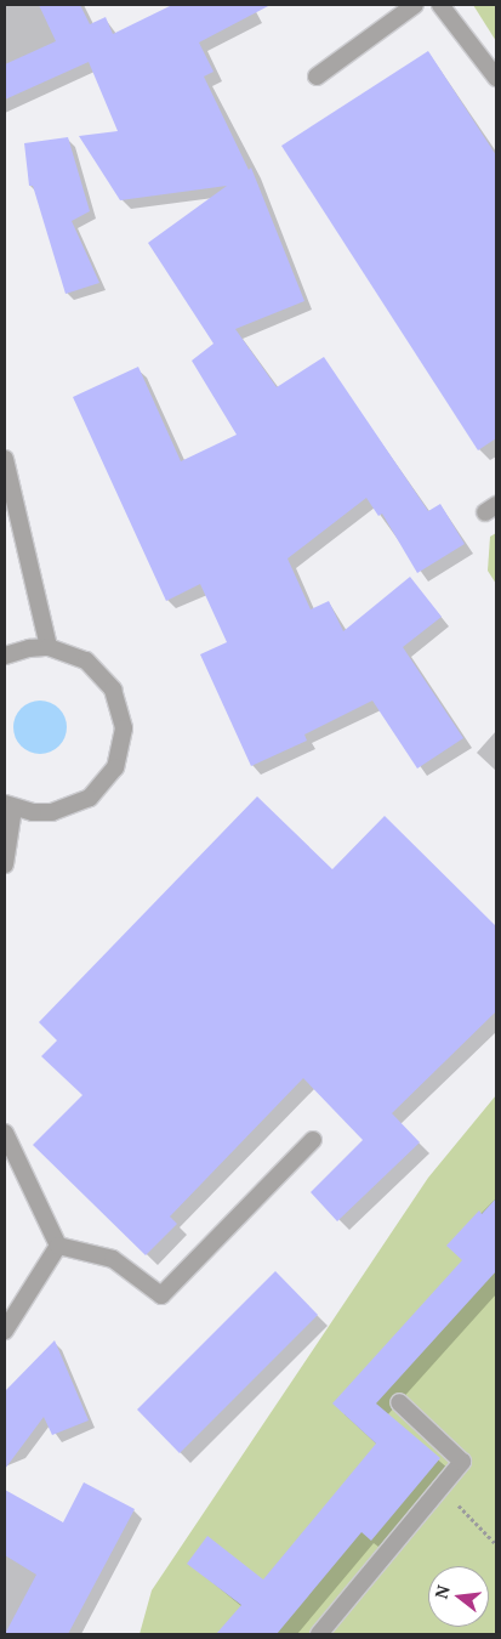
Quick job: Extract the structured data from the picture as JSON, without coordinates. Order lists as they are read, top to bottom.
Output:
{
  "north": "left"
}
